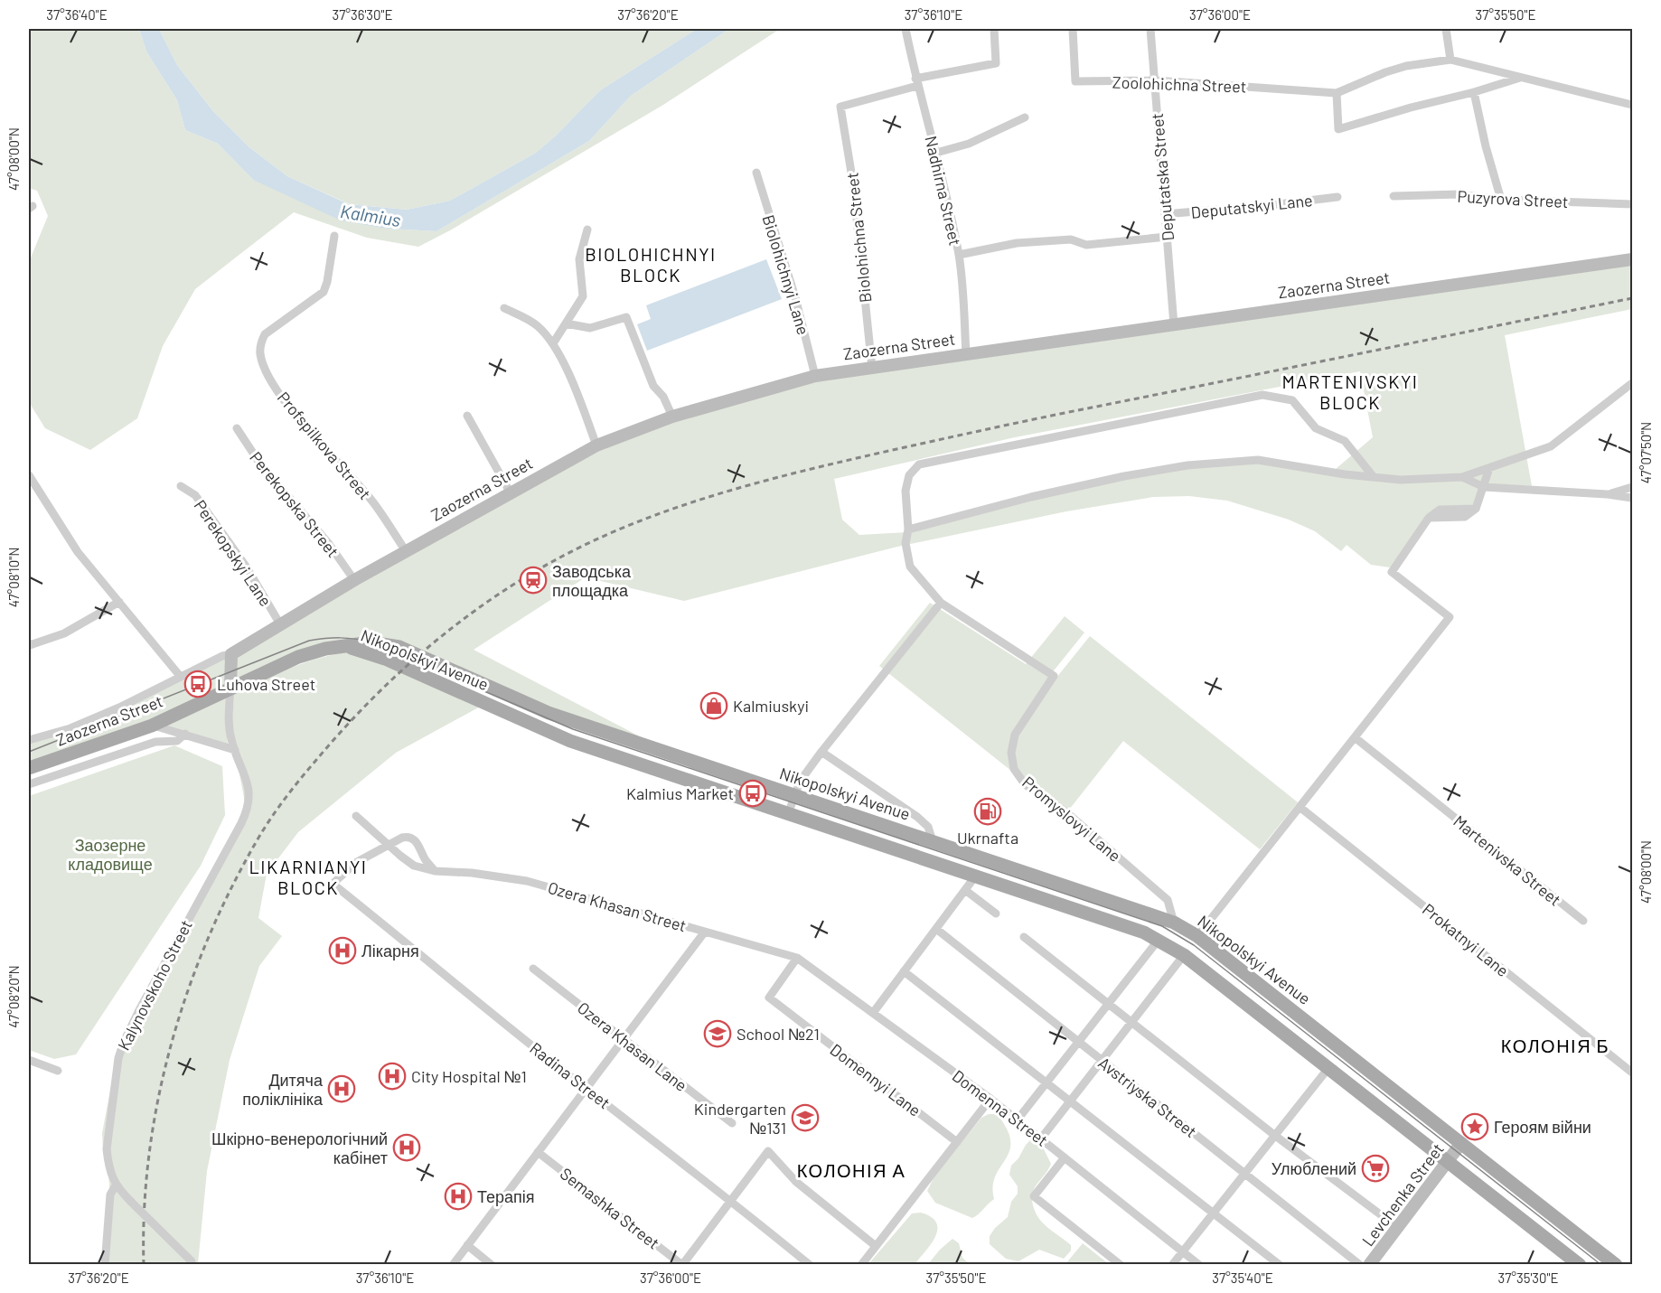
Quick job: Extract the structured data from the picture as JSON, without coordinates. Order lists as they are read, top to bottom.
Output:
{
  "streets": {
    "main road": ["Zaozerna Street", "Nikopolskyi Avenue"],
    "street": [
      "Zoolohichna Street",
      "Deputatska Street",
      "Nadhirna Street",
      "Puzyrova Street",
      "Deputatskyi Lane",
      "Biolohichna Street",
      "Biolohichnyi Lane",
      "Profspilkova Street",
      "Perekopska Street",
      "Perekopskyi Lane",
      "Promyslovyi Lane",
      "Martenivska Street",
      "Ozera Khasan Street",
      "Prokatnyi Lane",
      "Kalynovskoho Street",
      "Ozera Khasan Lane",
      "Radina Street",
      "Domennyi Lane",
      "Avstriyska Street",
      "Domenna Street",
      "Levchenka Street",
      "Semashka Street"
    ]
  },
  "crossings": [
    ["Zoolohichna Street", "Deputatska Street"],
    ["Deputatska Street", "Deputatskyi Lane"],
    ["Deputatska Street", "Zaozerna Street"],
    ["Nadhirna Street", "Biolohichna Street"],
    ["Nadhirna Street", "Zaozerna Street"],
    ["Biolohichna Street", "Zaozerna Street"],
    ["Biolohichnyi Lane", "Zaozerna Street"],
    ["Zaozerna Street", "Profspilkova Street"],
    ["Zaozerna Street", "Perekopska Street"],
    ["Zaozerna Street", "Perekopskyi Lane"],
    ["Zaozerna Street", "Nikopolskyi Avenue"],
    ["Zaozerna Street", "Kalynovskoho Street"],
    ["Nikopolskyi Avenue", "Promyslovyi Lane"],
    ["Nikopolskyi Avenue", "Levchenka Street"],
    ["Ozera Khasan Street", "Radina Street"],
    ["Ozera Khasan Street", "Domennyi Lane"],
    ["Ozera Khasan Street", "Domenna Street"],
    ["Domennyi Lane", "Domenna Street"]
  ],
  "districts": [
    "BIOLOHICHNYI BLOCK",
    "MARTENIVSKYI BLOCK",
    "LIKARNIANYI BLOCK",
    "КОЛОНІЯ Б",
    "КОЛОНІЯ А"
  ],
  "water": ["Kalmius"],
  "parks": ["Заозерне кладовище"],
  "places": {
    "station": ["Заводська площадка"],
    "bus stop": ["Luhova Street", "Kalmius Market"],
    "shop": ["Kalmiuskyi"],
    "fuel station": ["Ukrnafta"],
    "hospital": [
      "Лікарня",
      "City Hospital №1",
      "Дитяча поліклініка",
      "Шкірно-венерологічний кабінет",
      "Терапія"
    ],
    "school or university": ["School №21", "Kindergarten №131"],
    "place": ["Героям війни"],
    "supermarket": ["Улюблений"]
  },
  "coordinates": [
    "37°36'40\"E",
    "37°36'30\"E",
    "37°36'20\"E",
    "37°36'10\"E",
    "37°36'00\"E",
    "37°35'50\"E",
    "47°08'00\"N",
    "47°07'50\"N",
    "47°08'10\"N",
    "47°08'20\"N",
    "37°35'40\"E",
    "37°35'30\"E"
  ]
}
